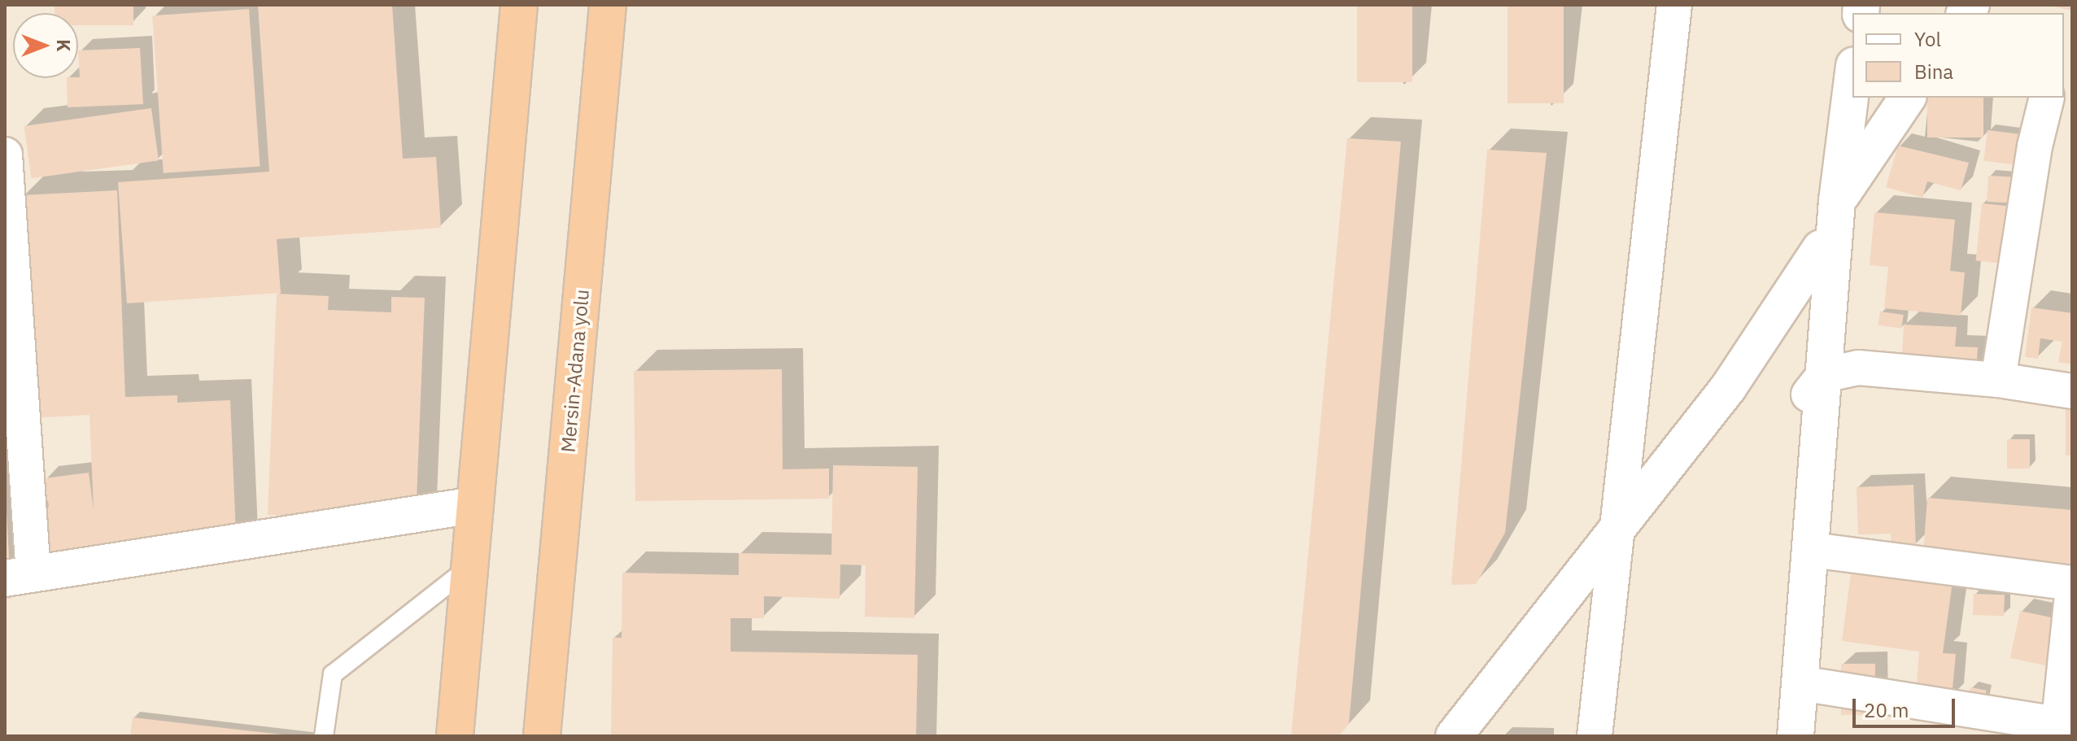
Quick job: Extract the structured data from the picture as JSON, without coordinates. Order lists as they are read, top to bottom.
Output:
{
  "streets": {
    "highway": ["Mersin-Adana yolu"]
  },
  "legend": ["Yol", "Bina"],
  "scale_bar": "20 m",
  "north": "right"
}
